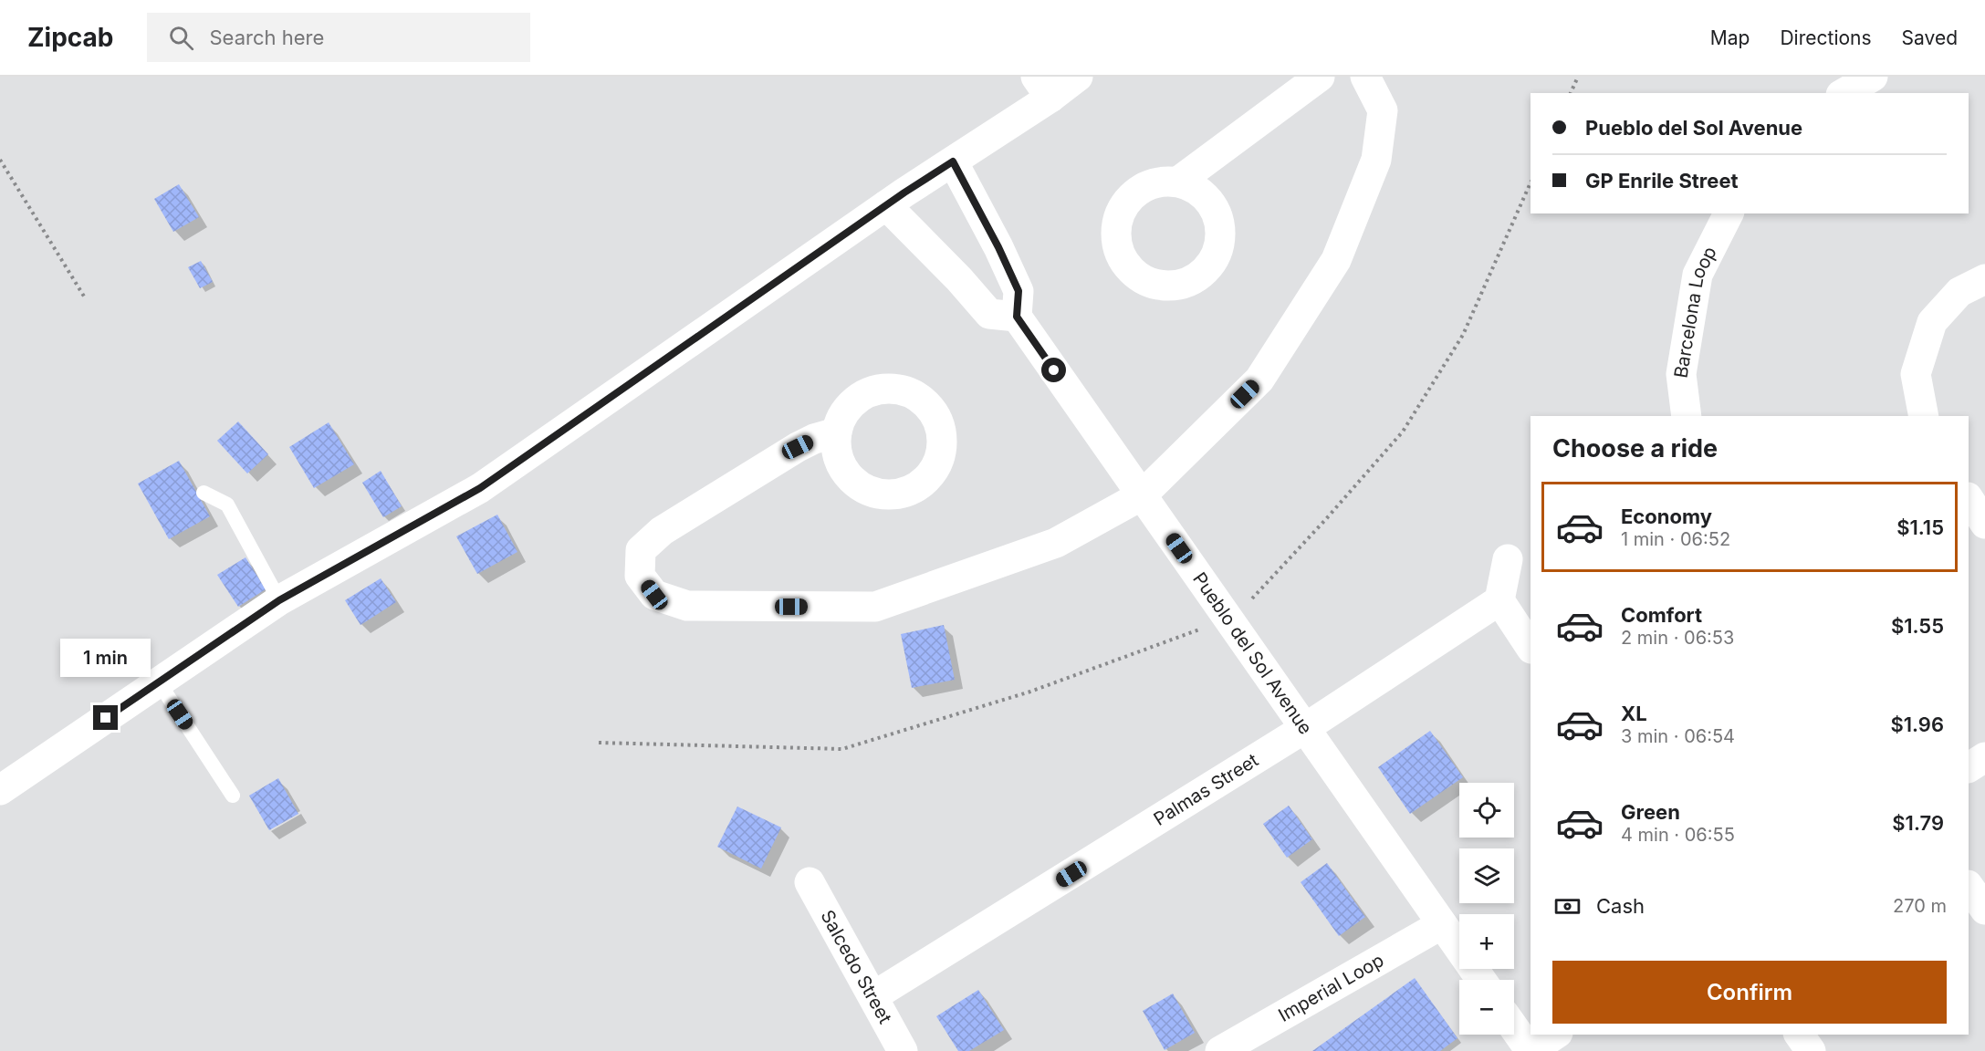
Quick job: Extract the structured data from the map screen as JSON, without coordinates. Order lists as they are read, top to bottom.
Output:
{
  "streets": {
    "street": [
      "Barcelona Loop",
      "Pueblo del Sol Avenue",
      "Palmas Street",
      "Salcedo Street",
      "Imperial Loop"
    ]
  },
  "crossings": [
    ["Pueblo del Sol Avenue", "Palmas Street"],
    ["Pueblo del Sol Avenue", "Imperial Loop"],
    ["Palmas Street", "Salcedo Street"]
  ],
  "page": {
    "header": "Zipcab",
    "search": "Search here",
    "nav": ["Map", "Directions", "Saved"],
    "banner": ["Pueblo del Sol Avenue", "GP Enrile Street"],
    "heading": "Choose a ride",
    "list": [
      {
        "name": "Economy",
        "note": "1 min · 06:52",
        "value": "$1.15"
      },
      {
        "name": "Comfort",
        "note": "2 min · 06:53",
        "value": "$1.55"
      },
      {
        "name": "XL",
        "note": "3 min · 06:54",
        "value": "$1.96"
      },
      {
        "name": "Green",
        "note": "4 min · 06:55",
        "value": "$1.79"
      }
    ],
    "bubble": "1 min",
    "map_buttons": ["+", "−"],
    "pay": ["Cash", "270 m"],
    "buttons": "Confirm"
  }
}
